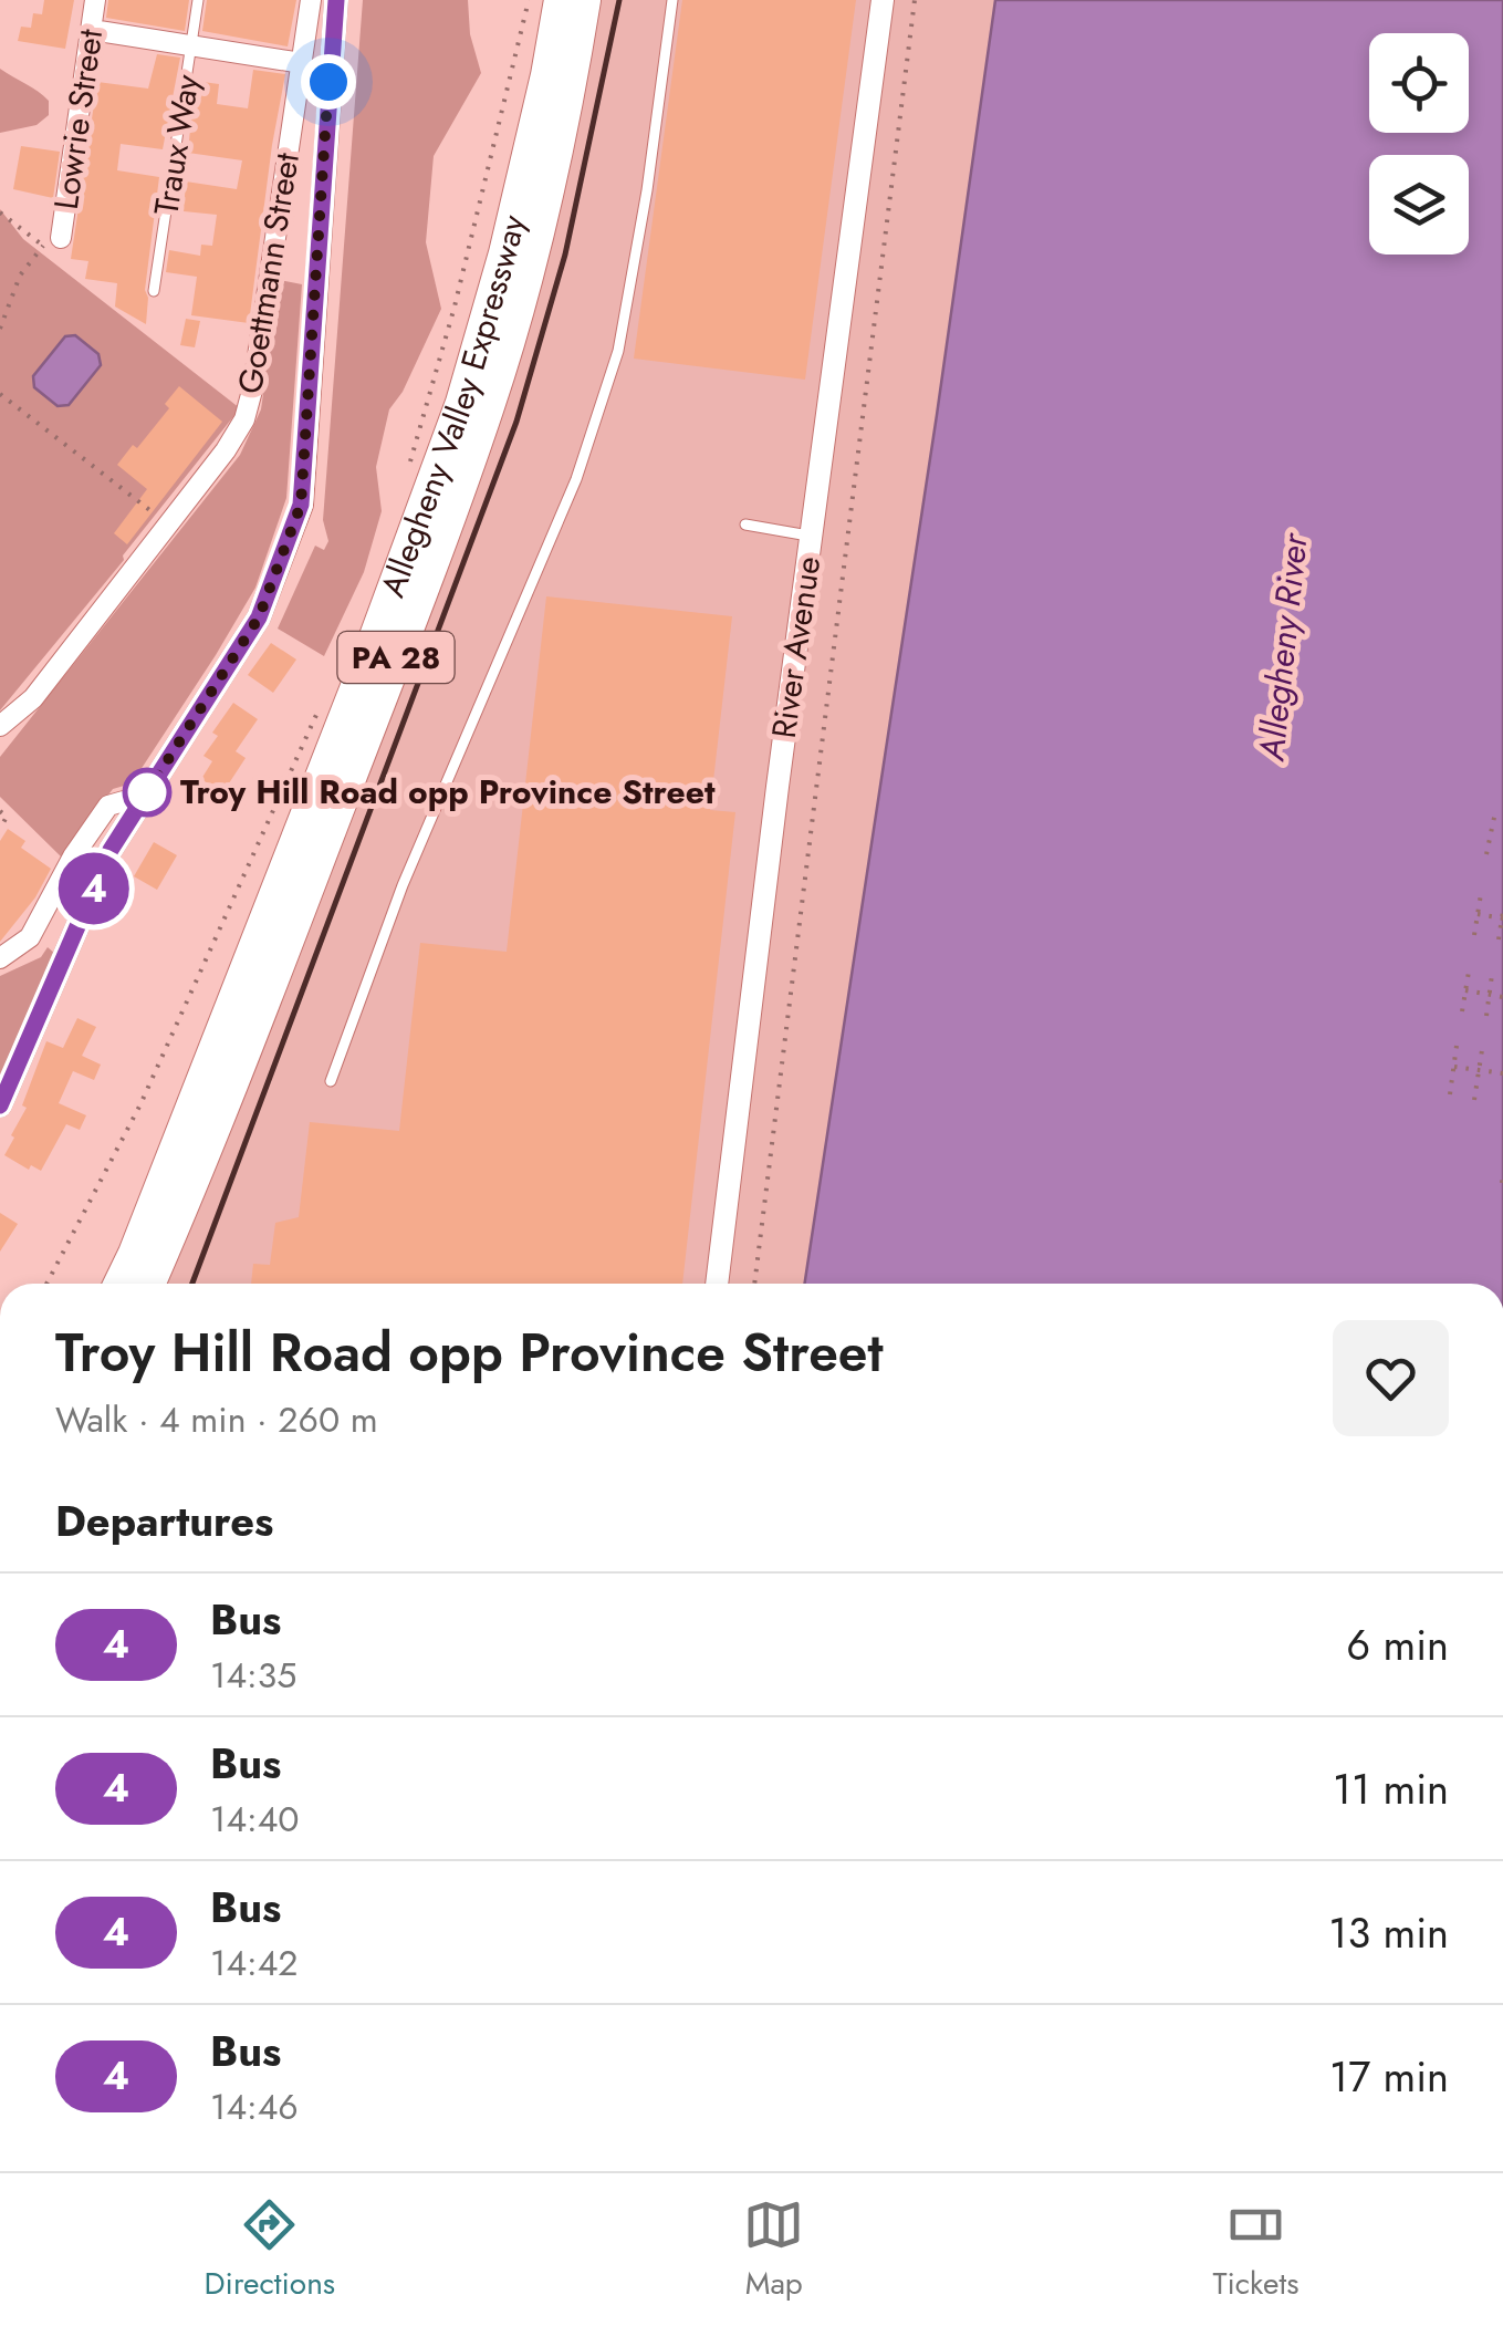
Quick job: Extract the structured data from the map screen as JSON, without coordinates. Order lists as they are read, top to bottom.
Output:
{
  "streets": {
    "highway": ["Allegheny Valley Expressway", "PA 28"],
    "street": ["Lowrie Street", "Goettmann Street", "River Avenue"],
    "lane": ["Traux Way"]
  },
  "water": ["Allegheny River"],
  "places": ["Troy Hill Road opp Province Street"],
  "lines": ["bus line 4"],
  "page": {
    "on_map": "4",
    "heading": [
      ["Troy Hill Road opp Province Street", "Walk · 4 min · 260 m"],
      "Departures"
    ],
    "list": [
      {
        "mark": "4",
        "name": "Bus",
        "note": "14:35",
        "value": "6 min"
      },
      {
        "mark": "4",
        "name": "Bus",
        "note": "14:40",
        "value": "11 min"
      },
      {
        "mark": "4",
        "name": "Bus",
        "note": "14:42",
        "value": "13 min"
      },
      {
        "mark": "4",
        "name": "Bus",
        "note": "14:46",
        "value": "17 min"
      }
    ],
    "tabs": ["Directions", "Map", "Tickets"]
  }
}
